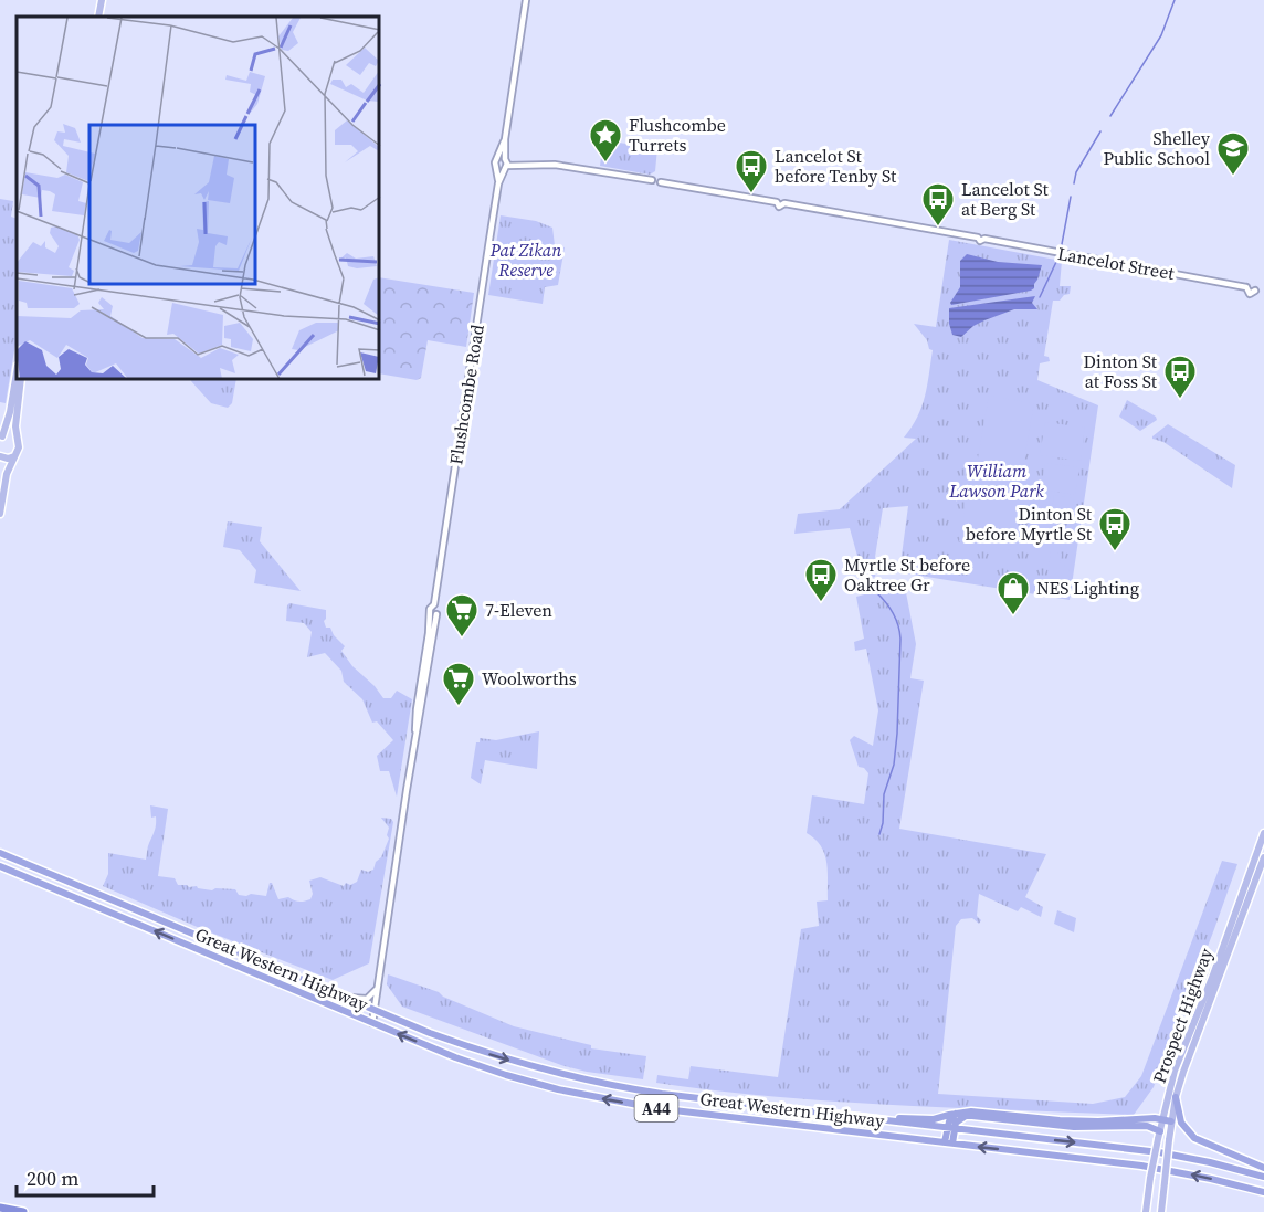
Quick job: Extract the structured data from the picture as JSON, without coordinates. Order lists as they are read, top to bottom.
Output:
{
  "streets": {
    "highway": ["Great Western Highway", "A44"],
    "main road": ["Prospect Highway"],
    "street": ["Lancelot Street", "Flushcombe Road"]
  },
  "crossings": [
    ["Lancelot Street", "Flushcombe Road"]
  ],
  "parks": ["Pat Zikan Reserve", "William Lawson Park"],
  "places": {
    "place": ["Flushcombe Turrets"],
    "school or university": ["Shelley Public School"],
    "bus stop": [
      "Lancelot St before Tenby St",
      "Lancelot St at Berg St",
      "Dinton St at Foss St",
      "Dinton St before Myrtle St",
      "Myrtle St before Oaktree Gr"
    ],
    "shop": ["NES Lighting"],
    "supermarket": ["7-Eleven", "Woolworths"]
  },
  "scale_bar": "200 m"
}
